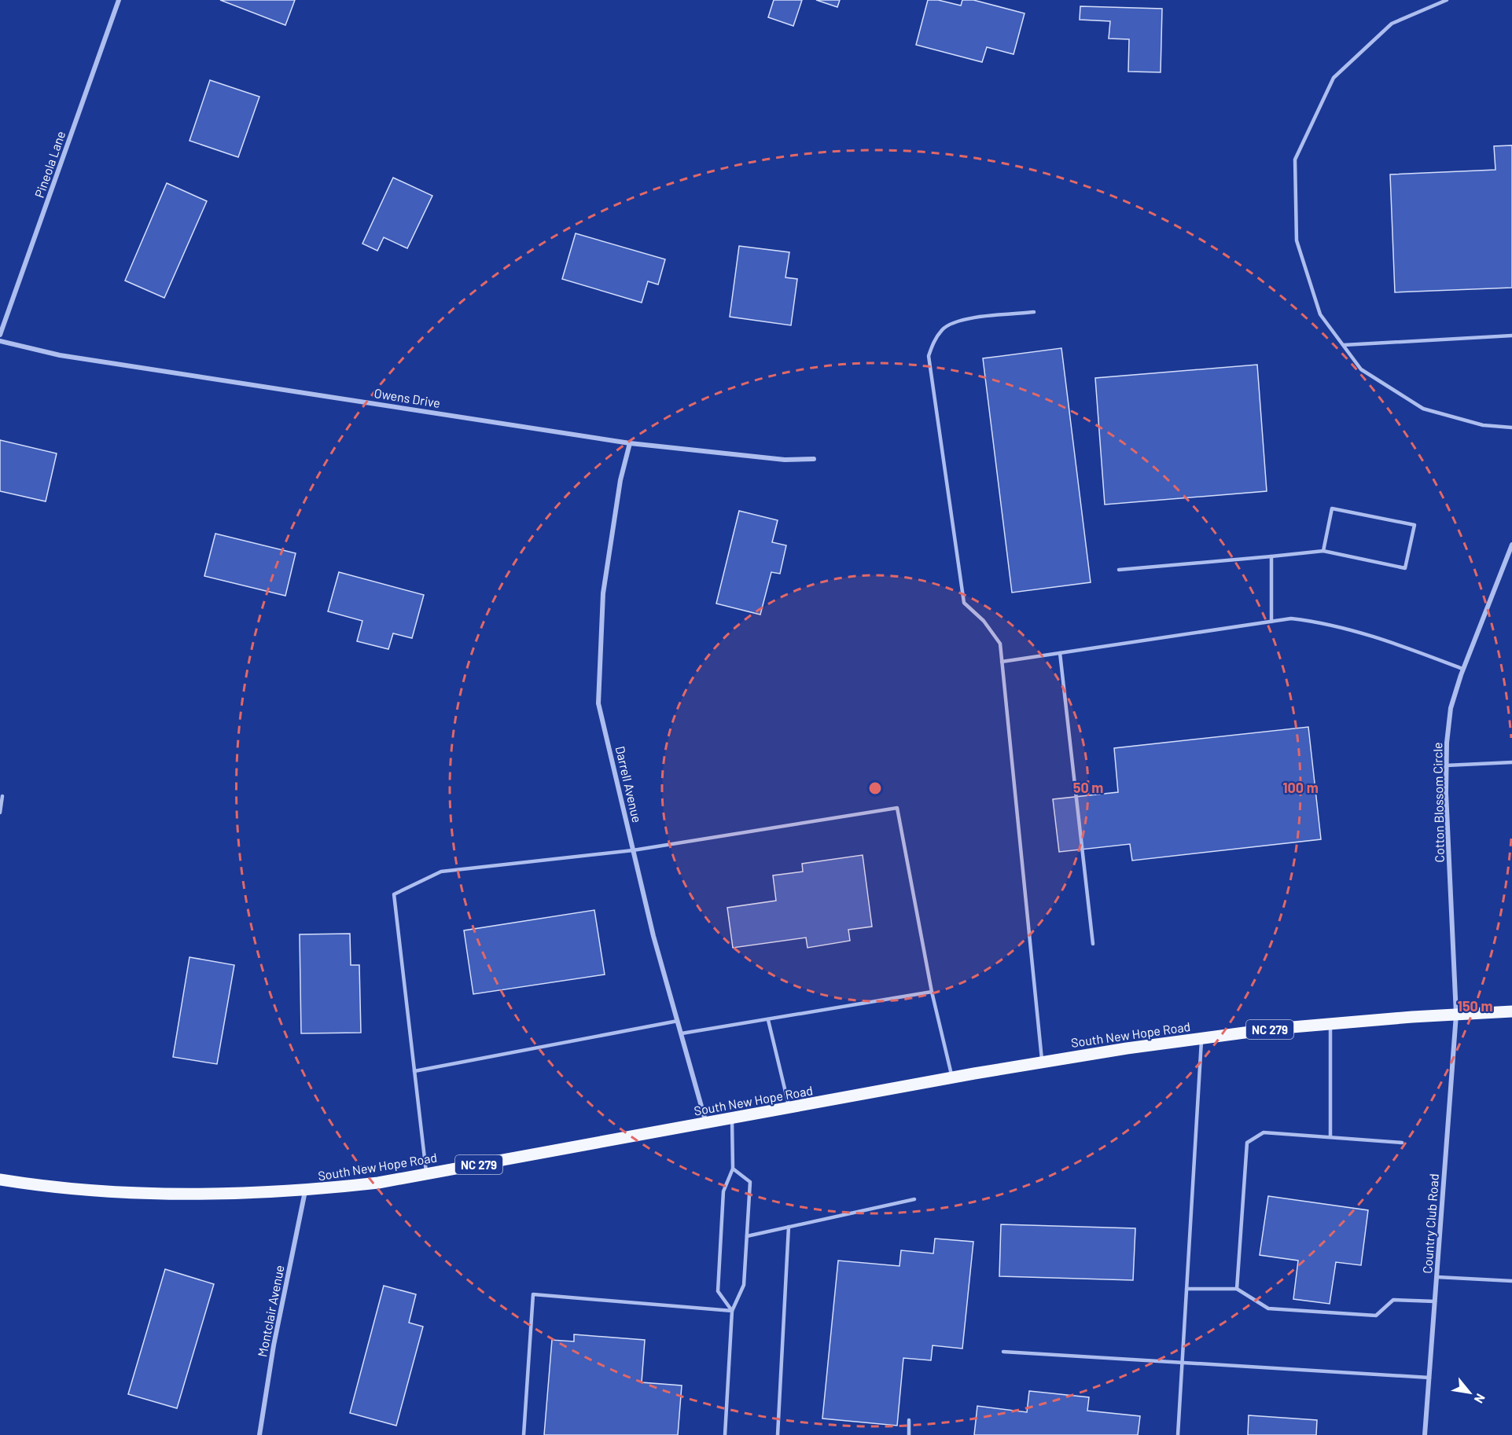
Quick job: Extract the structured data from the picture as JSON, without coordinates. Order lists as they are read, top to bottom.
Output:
{
  "streets": {
    "main road": ["NC 279", "South New Hope Road"],
    "street": [
      "Pineola Lane",
      "Owens Drive",
      "Darrell Avenue",
      "Cotton Blossom Circle",
      "Country Club Road",
      "Montclair Avenue"
    ]
  },
  "crossings": [
    ["Owens Drive", "Darrell Avenue"],
    ["Darrell Avenue", "South New Hope Road"],
    ["Cotton Blossom Circle", "South New Hope Road"],
    ["Cotton Blossom Circle", "Country Club Road"],
    ["South New Hope Road", "Country Club Road"],
    ["South New Hope Road", "Montclair Avenue"]
  ],
  "north": "bottom right",
  "rings": ["50 m", "100 m", "150 m"]
}
